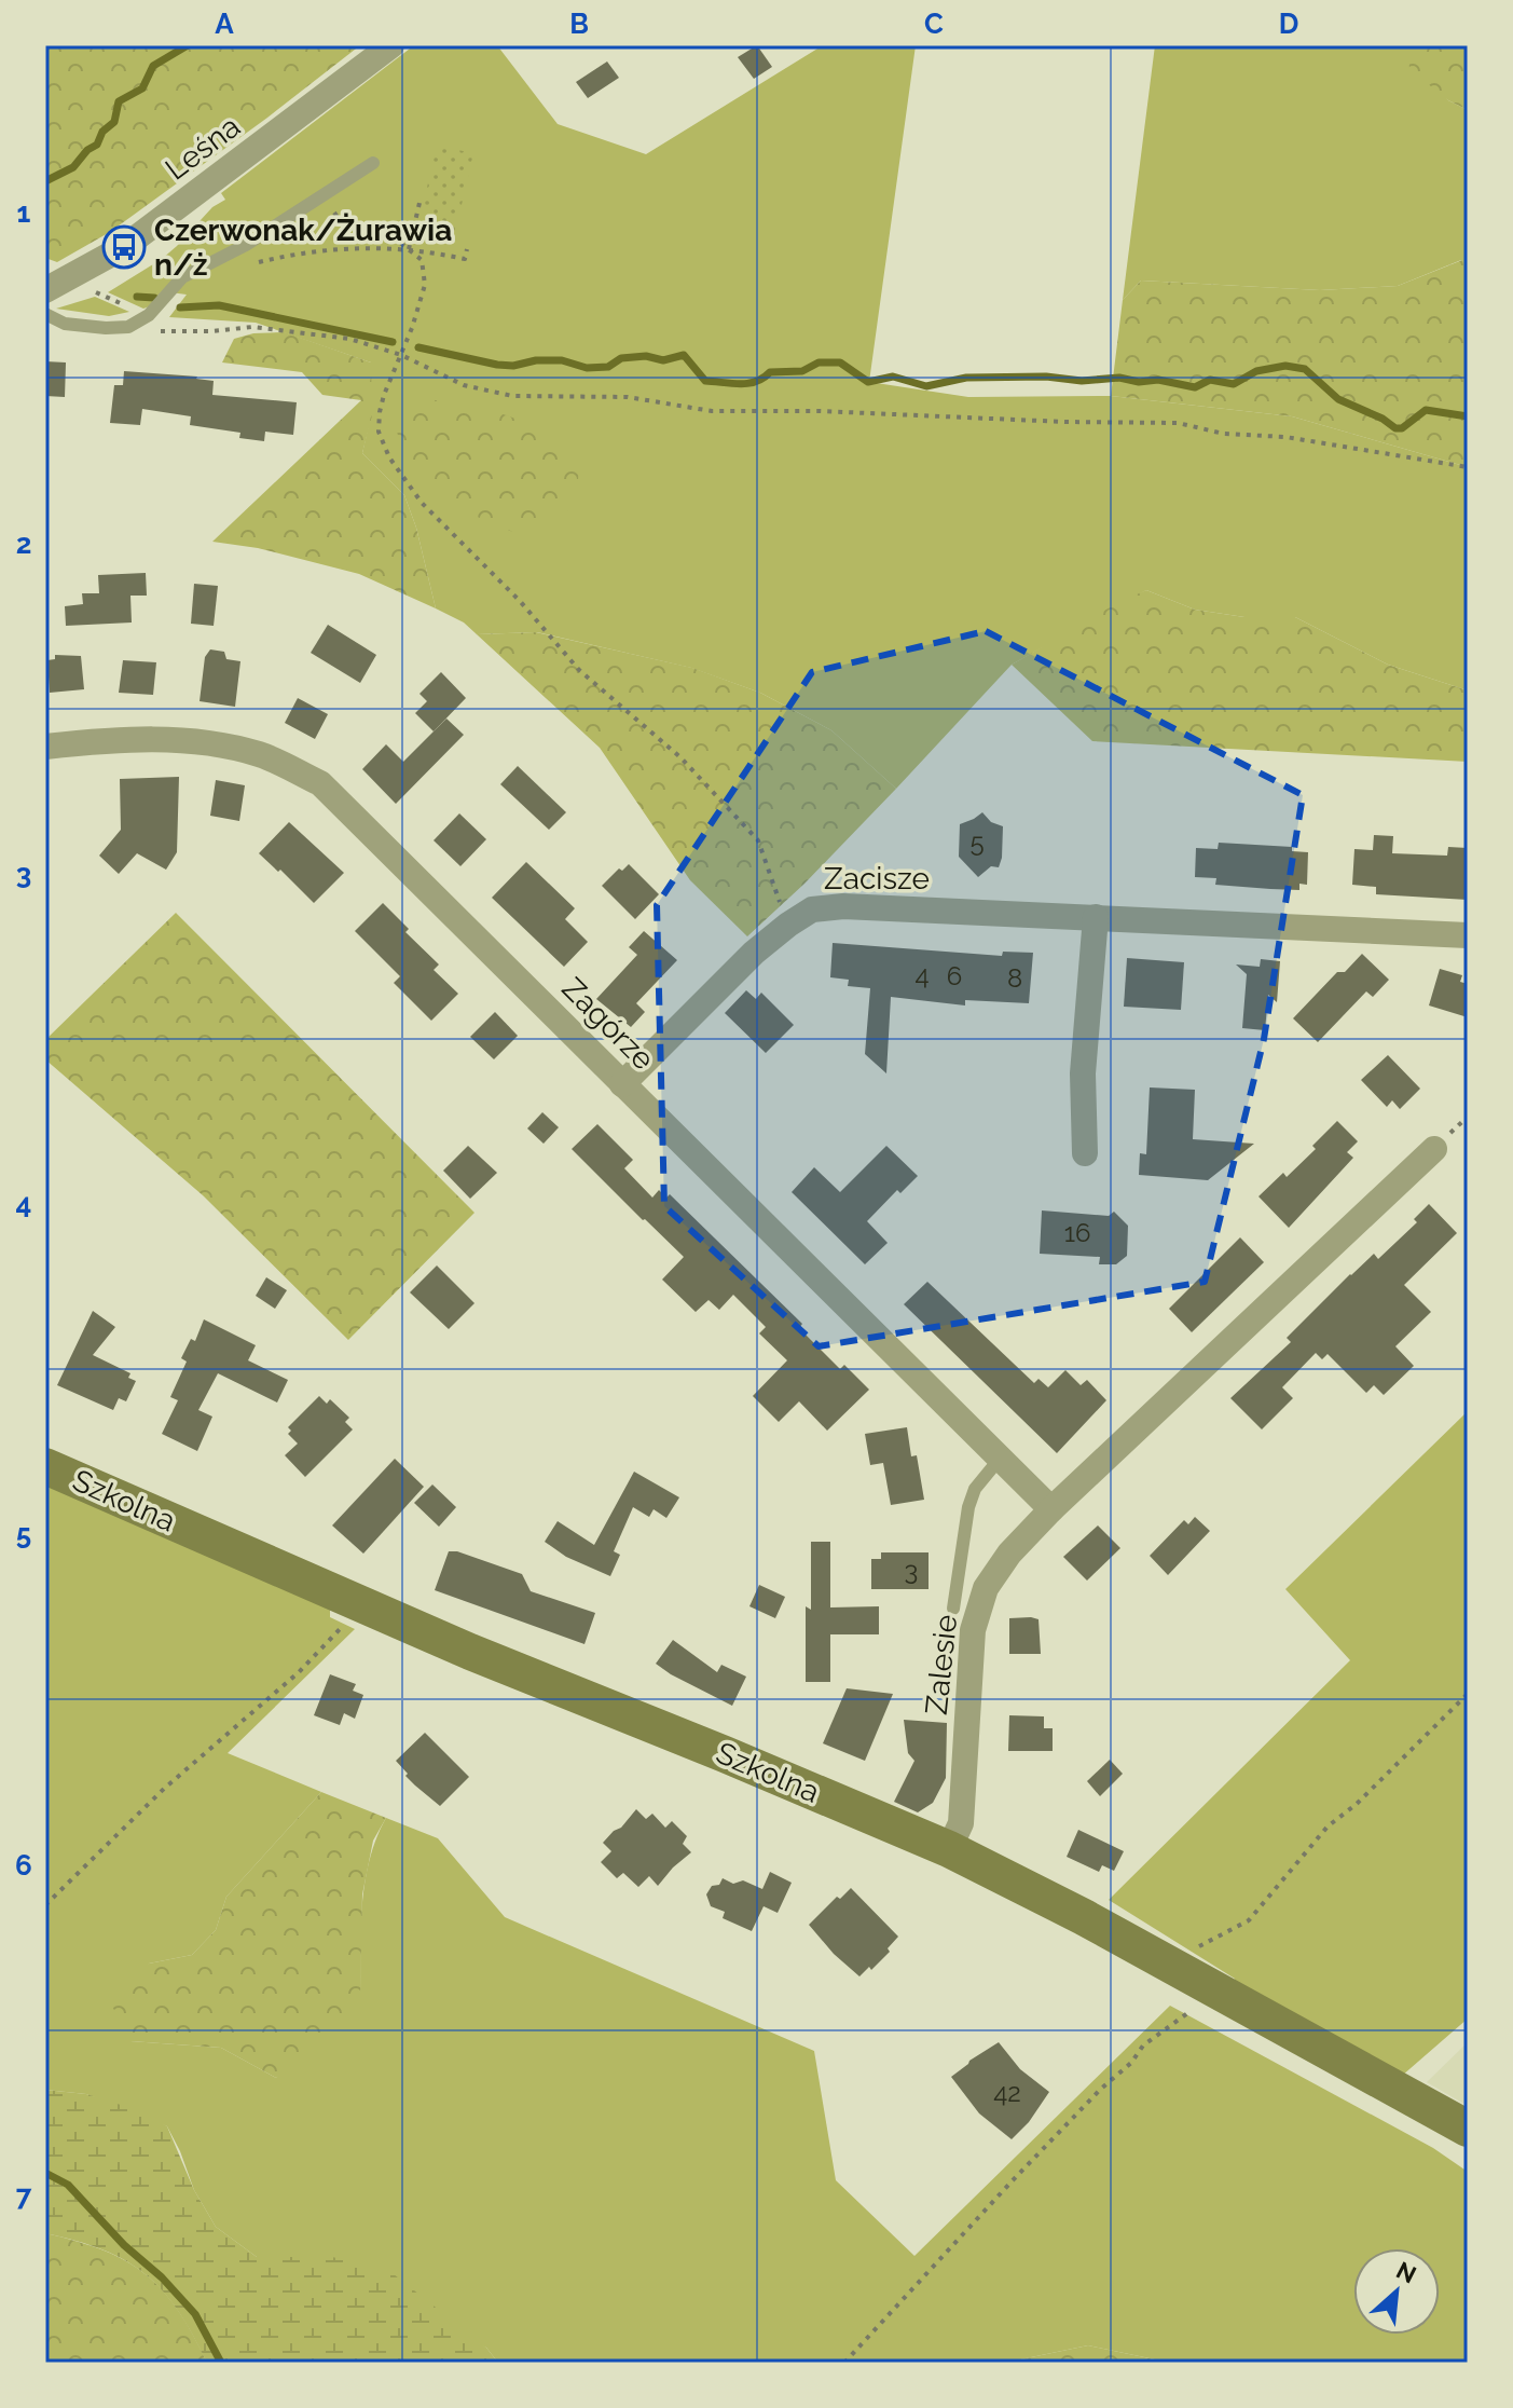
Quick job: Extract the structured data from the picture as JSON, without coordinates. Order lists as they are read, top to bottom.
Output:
{
  "streets": {
    "street": [
      "Leśna",
      "Zacisze",
      "Zagórze",
      "Szkolna",
      "Zalesie"
    ]
  },
  "crossings": [
    ["Zacisze", "Zagórze"],
    ["Zagórze", "Zalesie"],
    ["Szkolna", "Zalesie"]
  ],
  "places": {
    "bus stop": ["Czerwonak/Żurawia n/ż"]
  },
  "house_numbers": [
    "5",
    "4",
    "6",
    "8",
    "16",
    "3",
    "42"
  ],
  "north": "top right",
  "grid": {
    "columns": [
      "A",
      "B",
      "C",
      "D"
    ],
    "rows": [
      "1",
      "2",
      "3",
      "4",
      "5",
      "6",
      "7"
    ]
  }
}
